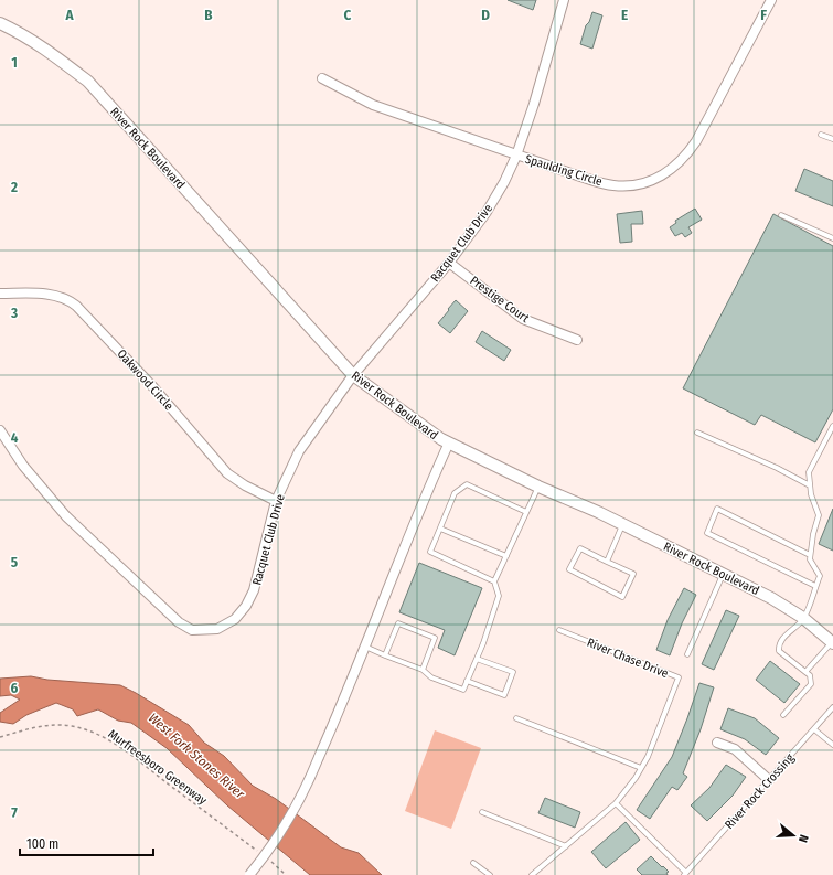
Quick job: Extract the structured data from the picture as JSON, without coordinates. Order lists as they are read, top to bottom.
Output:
{
  "streets": {
    "street": [
      "River Rock Boulevard",
      "Spaulding Circle",
      "Racquet Club Drive",
      "Prestige Court",
      "Oakwood Circle"
    ],
    "lane": ["River Chase Drive", "River Rock Crossing"],
    "path": ["Murfreesboro Greenway"]
  },
  "crossings": [
    ["River Rock Boulevard", "Racquet Club Drive"],
    ["Spaulding Circle", "Racquet Club Drive"],
    ["Racquet Club Drive", "Prestige Court"],
    ["Racquet Club Drive", "Oakwood Circle"]
  ],
  "water": ["West Fork Stones River"],
  "scale_bar": "100 m",
  "north": "right",
  "grid": {
    "columns": [
      "A",
      "B",
      "C",
      "D",
      "E",
      "F"
    ],
    "rows": [
      "1",
      "2",
      "3",
      "4",
      "5",
      "6",
      "7"
    ]
  }
}
